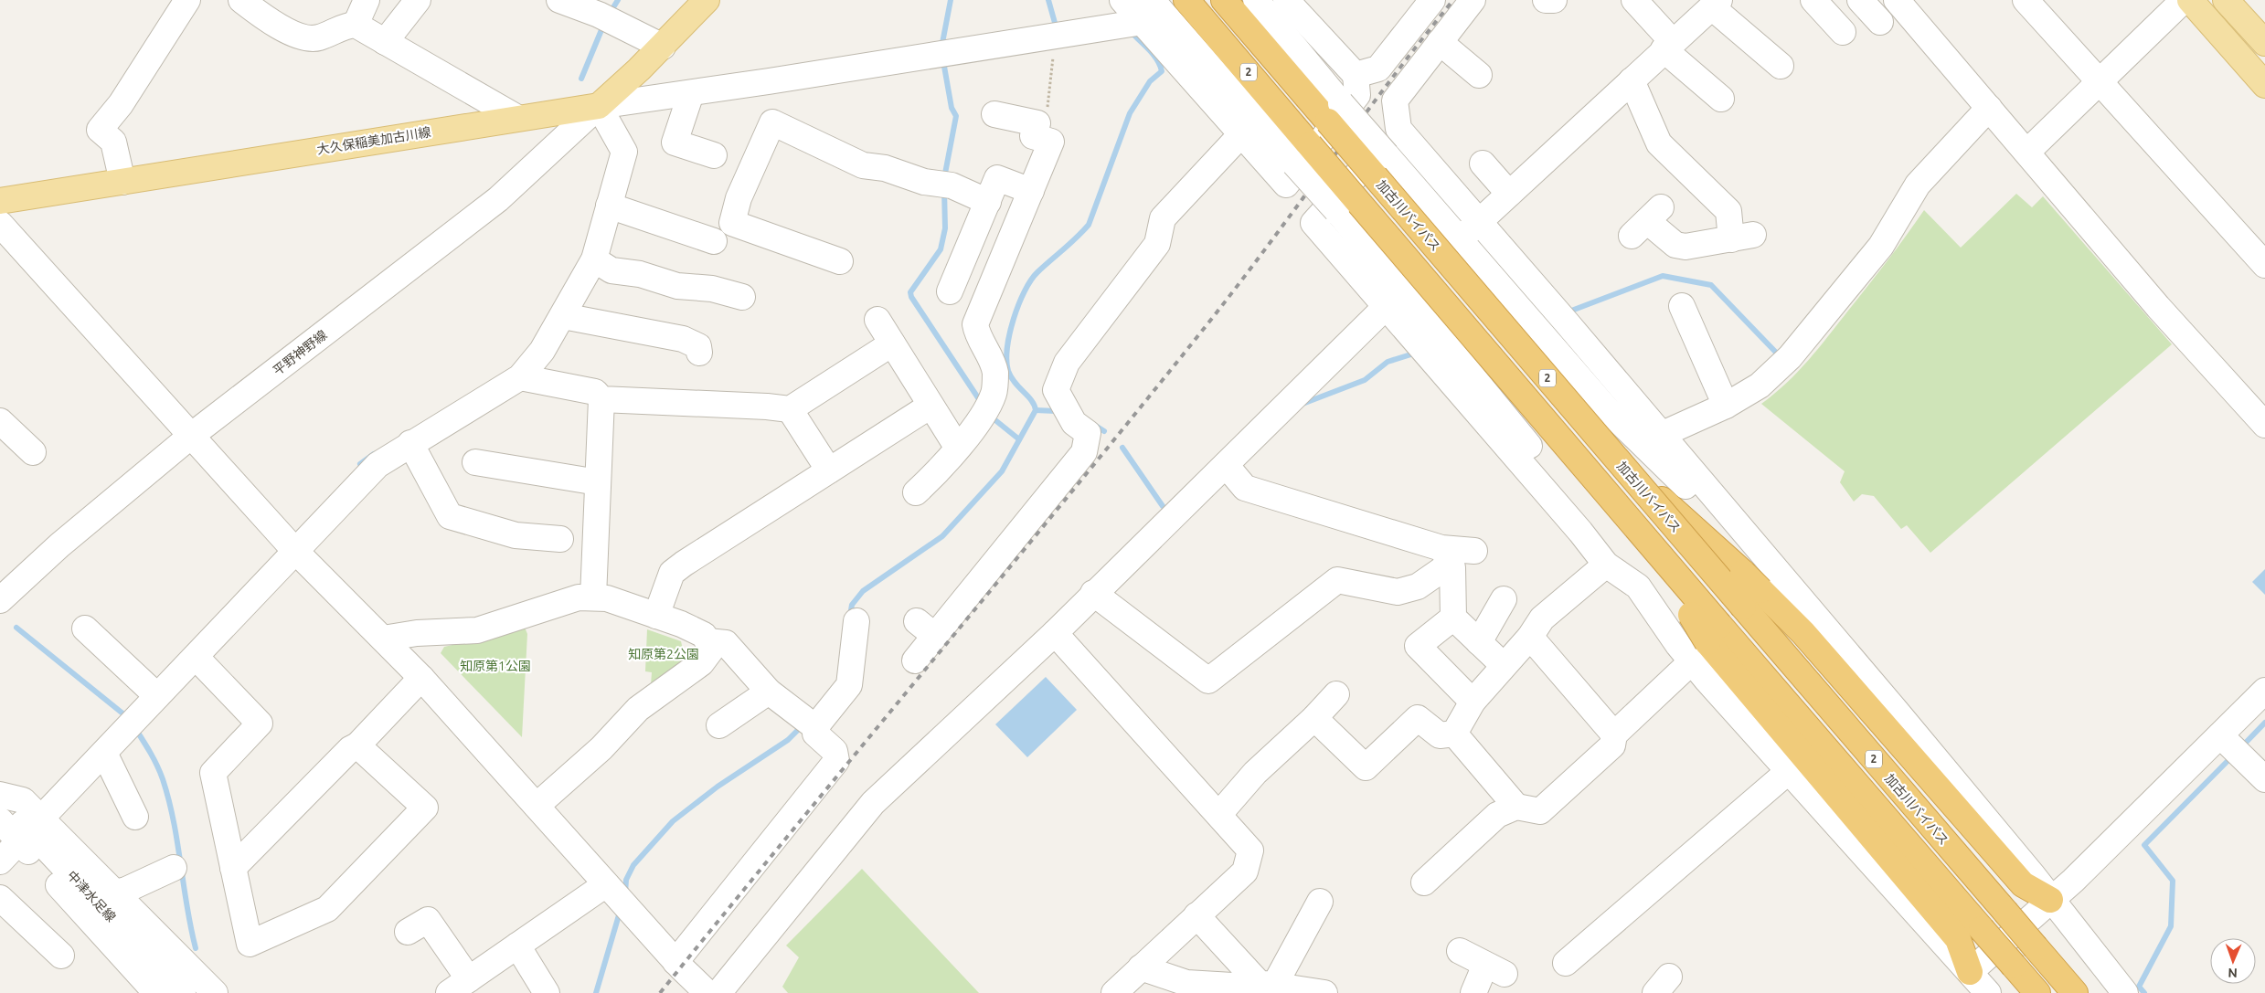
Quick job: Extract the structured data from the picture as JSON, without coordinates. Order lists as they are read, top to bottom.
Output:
{
  "streets": {
    "highway": ["2", "加古川バイパス"],
    "main road": ["大久保稲美加古川線"],
    "street": ["平野神野線", "中津水足線"]
  },
  "crossings": [
    ["大久保稲美加古川線", "平野神野線"]
  ],
  "parks": ["知原第2公園", "知原第1公園"],
  "north": "bottom"
}
